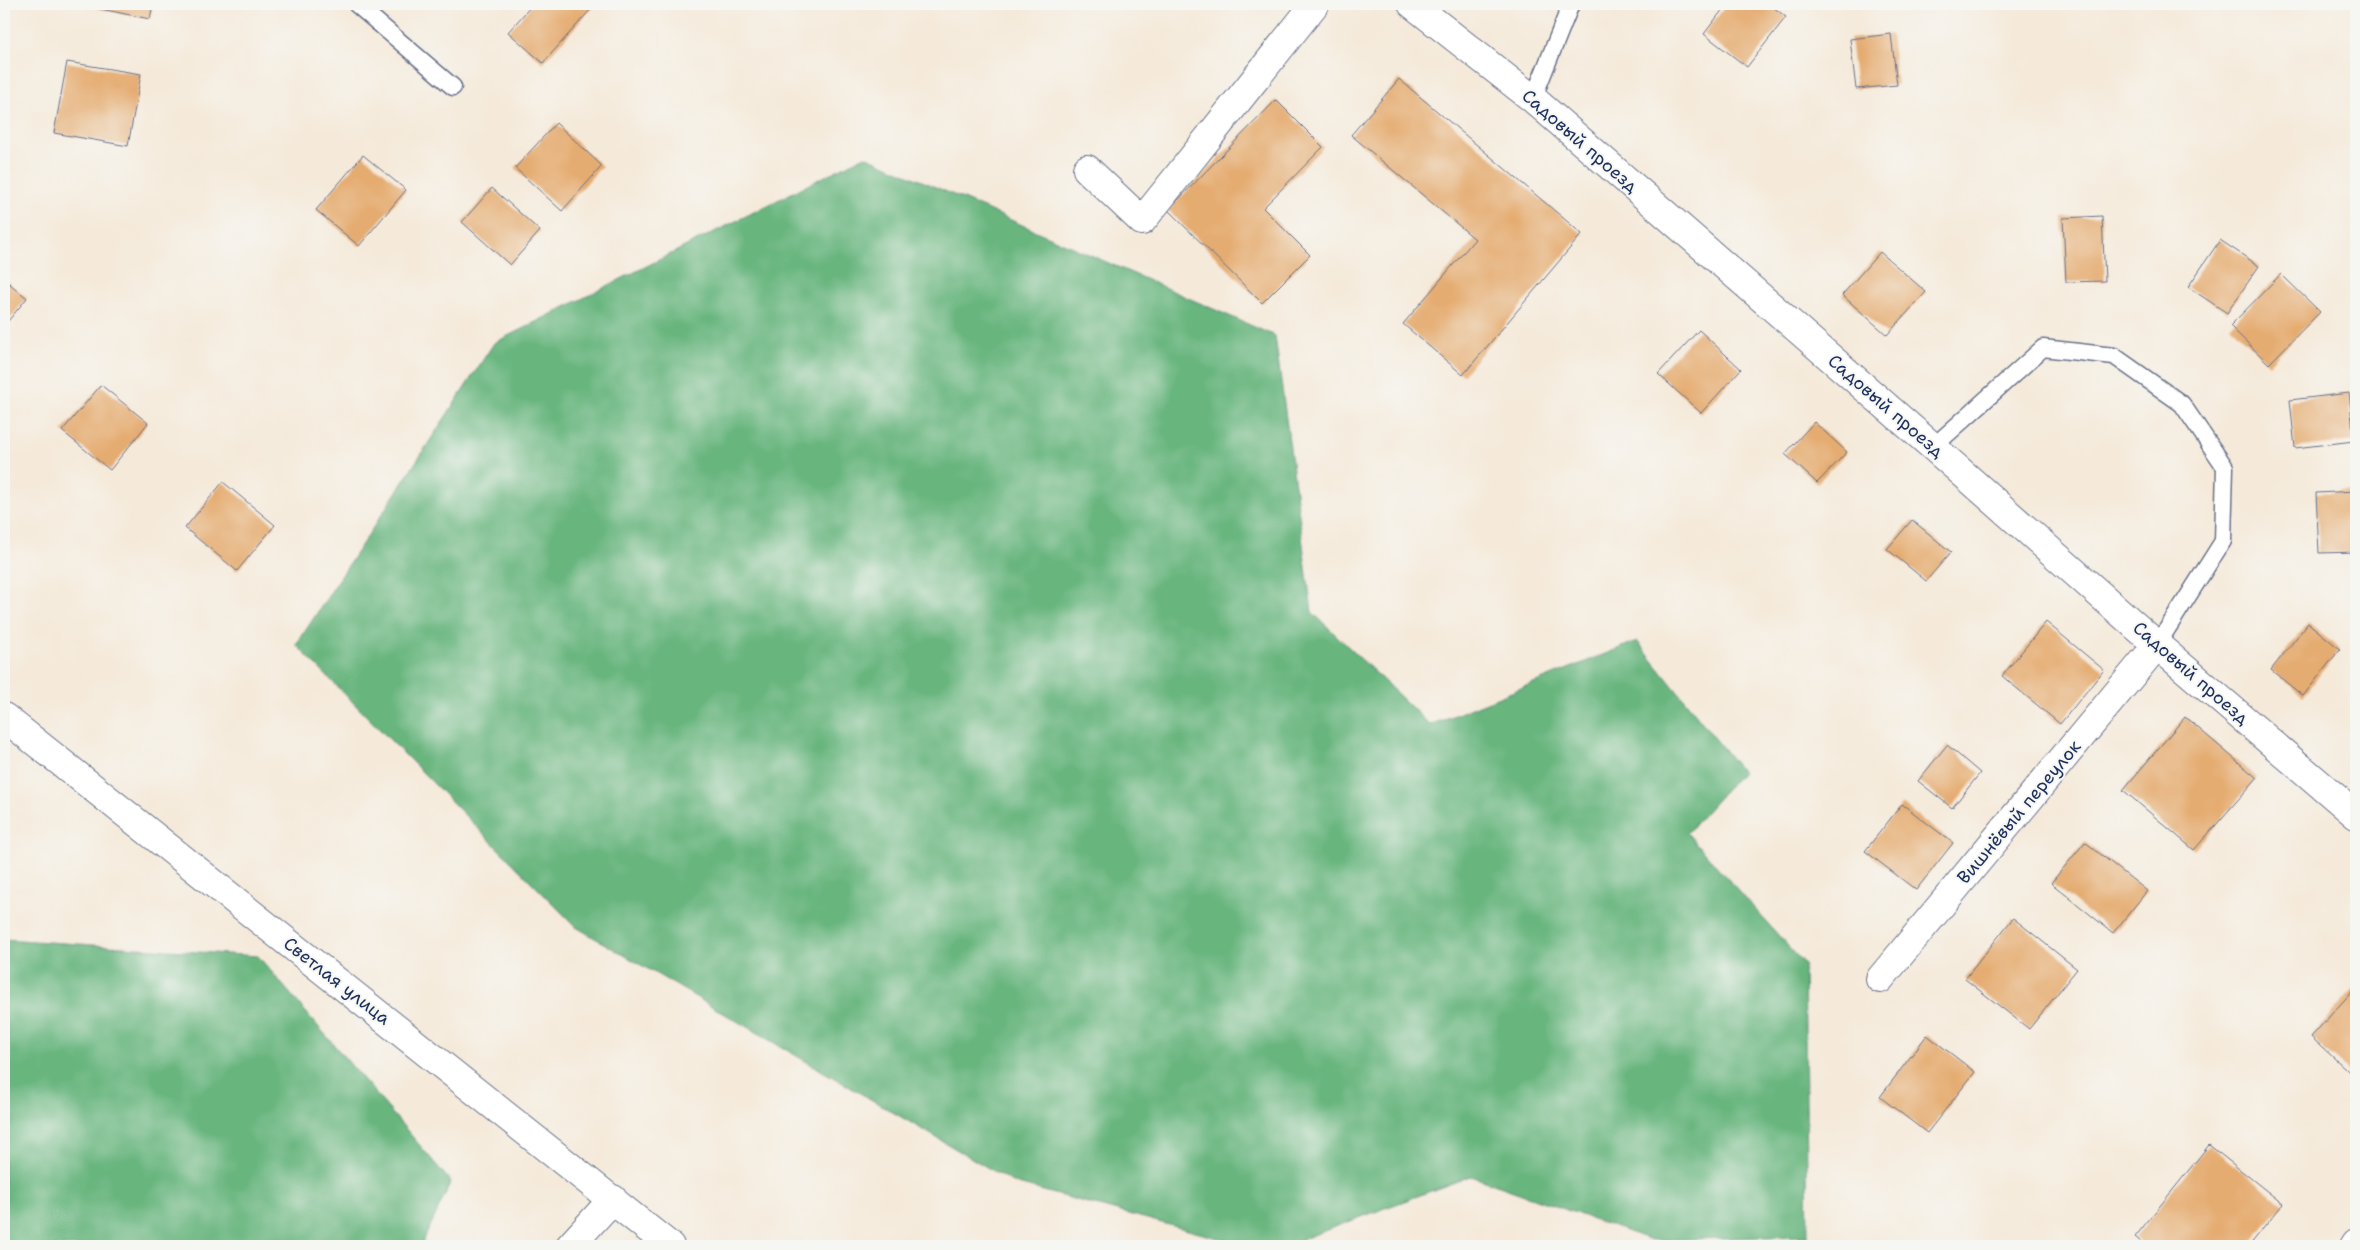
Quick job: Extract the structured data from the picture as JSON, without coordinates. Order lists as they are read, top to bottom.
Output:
{
  "streets": {
    "street": ["Садовый проезд", "Вишнёвый переулок", "Светлая улица"]
  },
  "crossings": [
    ["Садовый проезд", "Вишнёвый переулок"]
  ]
}
